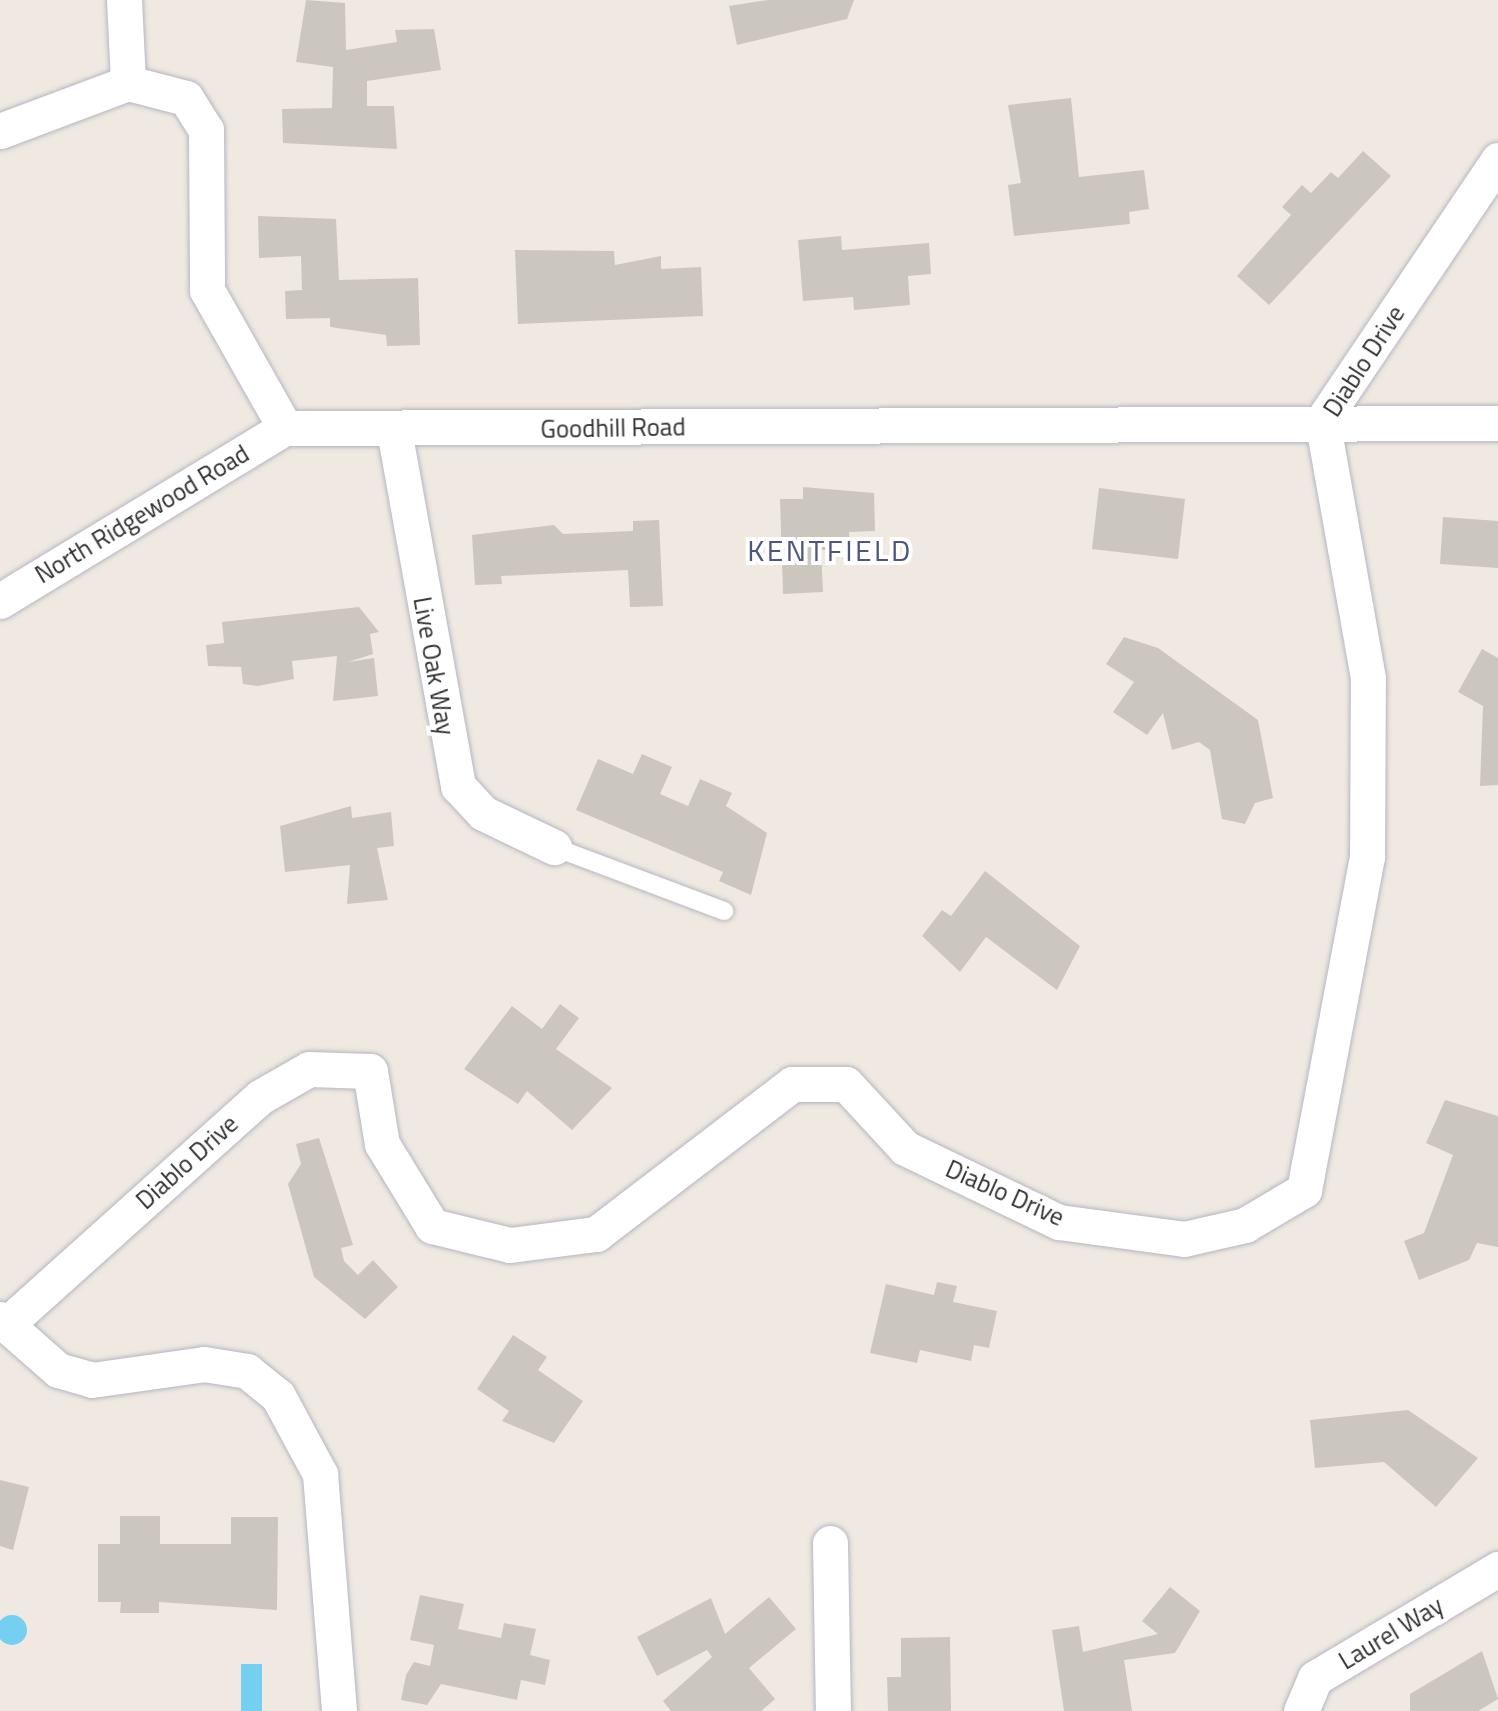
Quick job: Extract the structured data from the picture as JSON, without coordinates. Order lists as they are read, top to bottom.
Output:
{
  "streets": {
    "street": [
      "Diablo Drive",
      "Goodhill Road",
      "North Ridgewood Road",
      "Live Oak Way",
      "Laurel Way"
    ]
  },
  "crossings": [
    ["Diablo Drive", "Goodhill Road"],
    ["Goodhill Road", "North Ridgewood Road"],
    ["Goodhill Road", "Live Oak Way"]
  ],
  "districts": ["KENTFIELD"]
}
